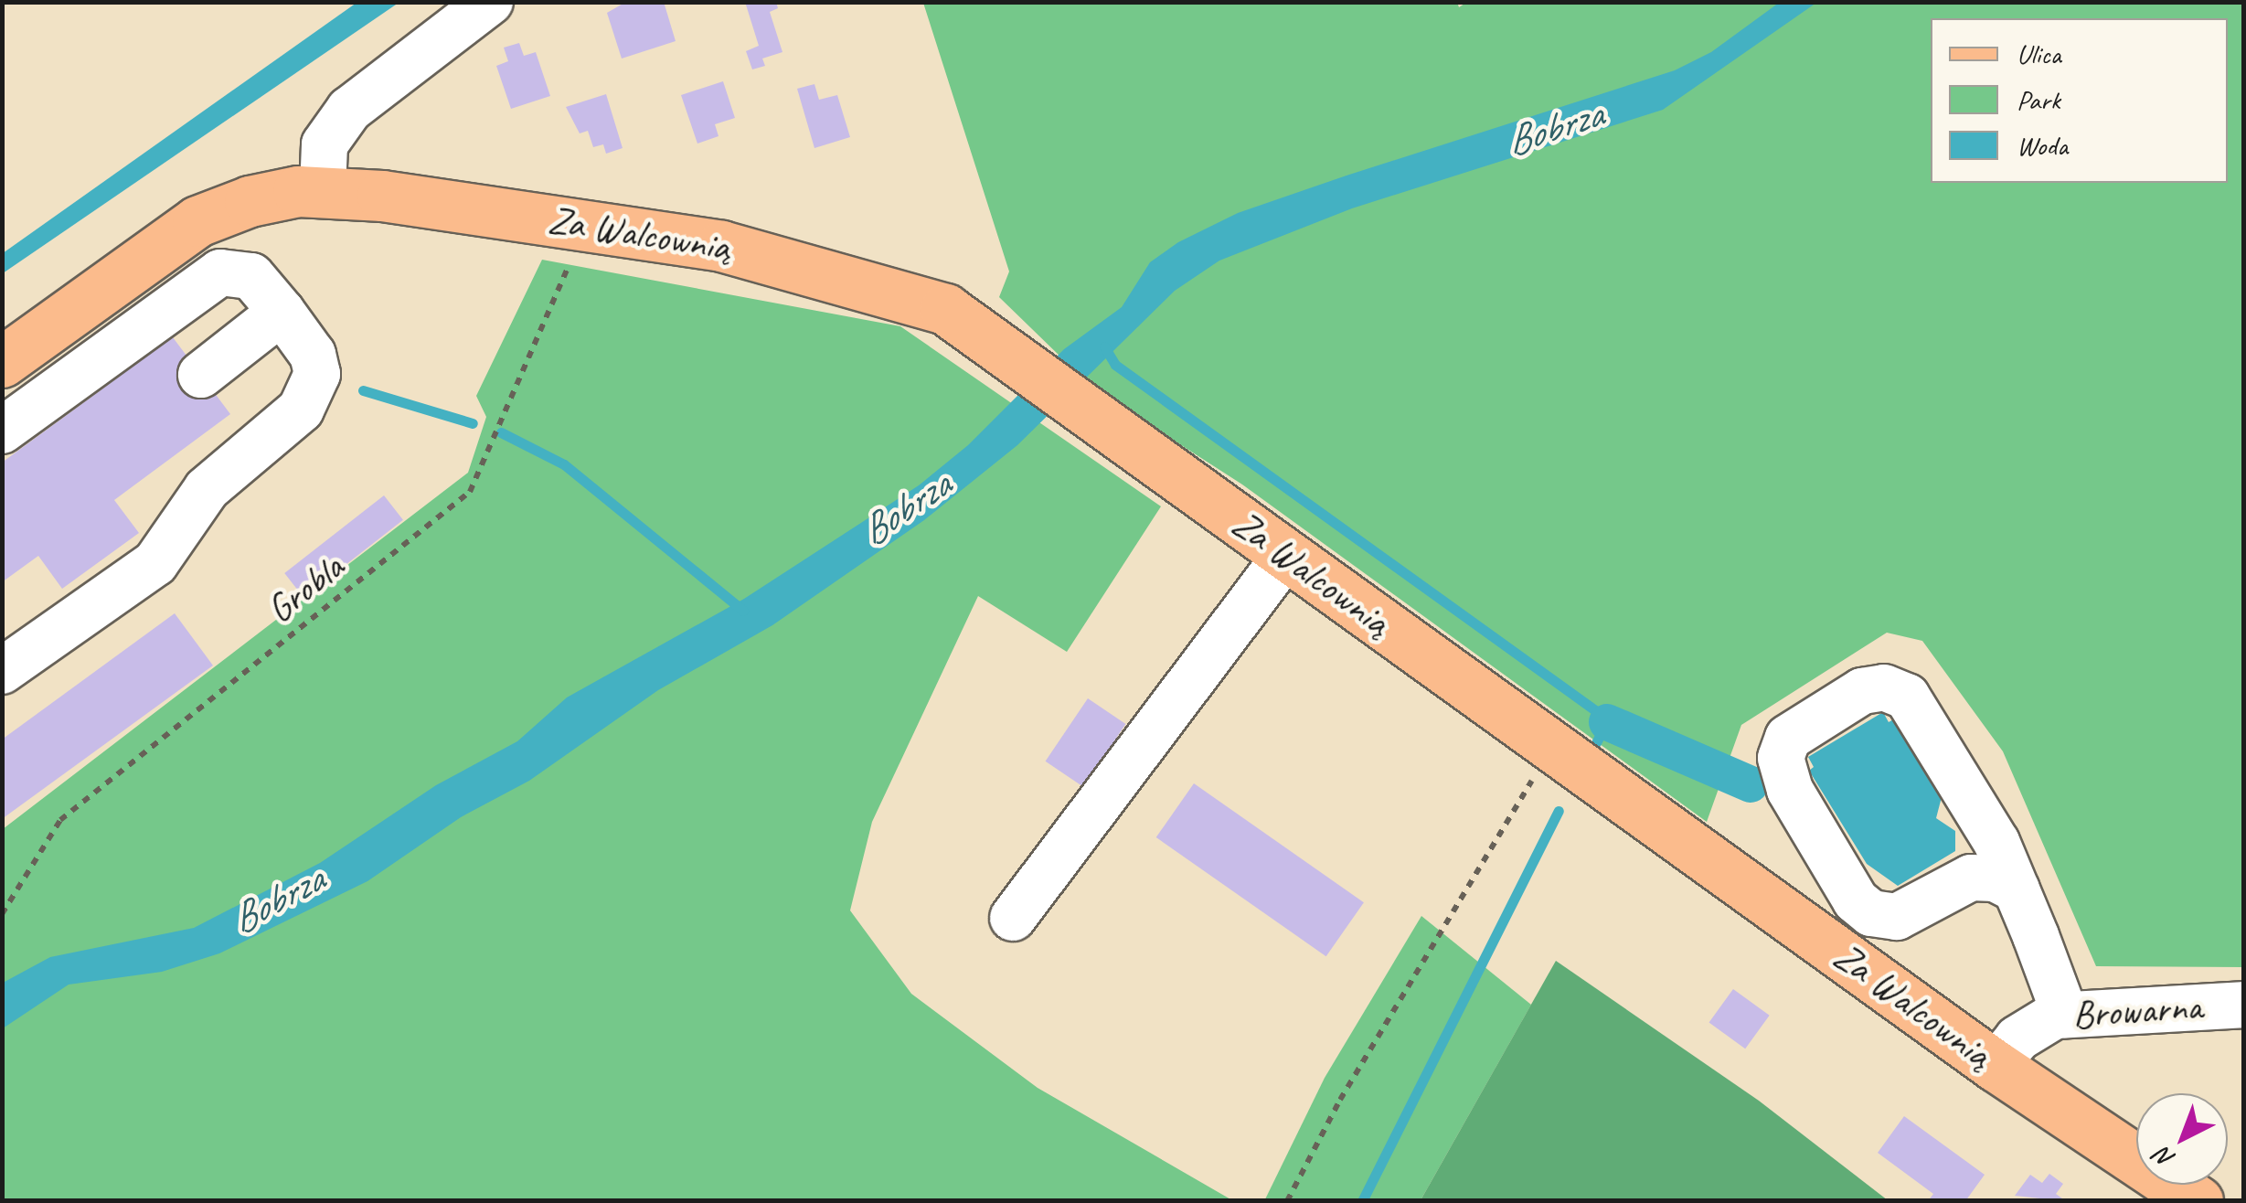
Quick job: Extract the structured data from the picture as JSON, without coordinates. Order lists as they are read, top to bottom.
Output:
{
  "streets": {
    "main road": ["Za Walcownią"],
    "street": ["Browarna"],
    "path": ["Grobla"]
  },
  "crossings": [
    ["Za Walcownią", "Browarna"]
  ],
  "water": ["Bobrza"],
  "legend": ["Ulica", "Park", "Woda"],
  "north": "bottom left"
}
